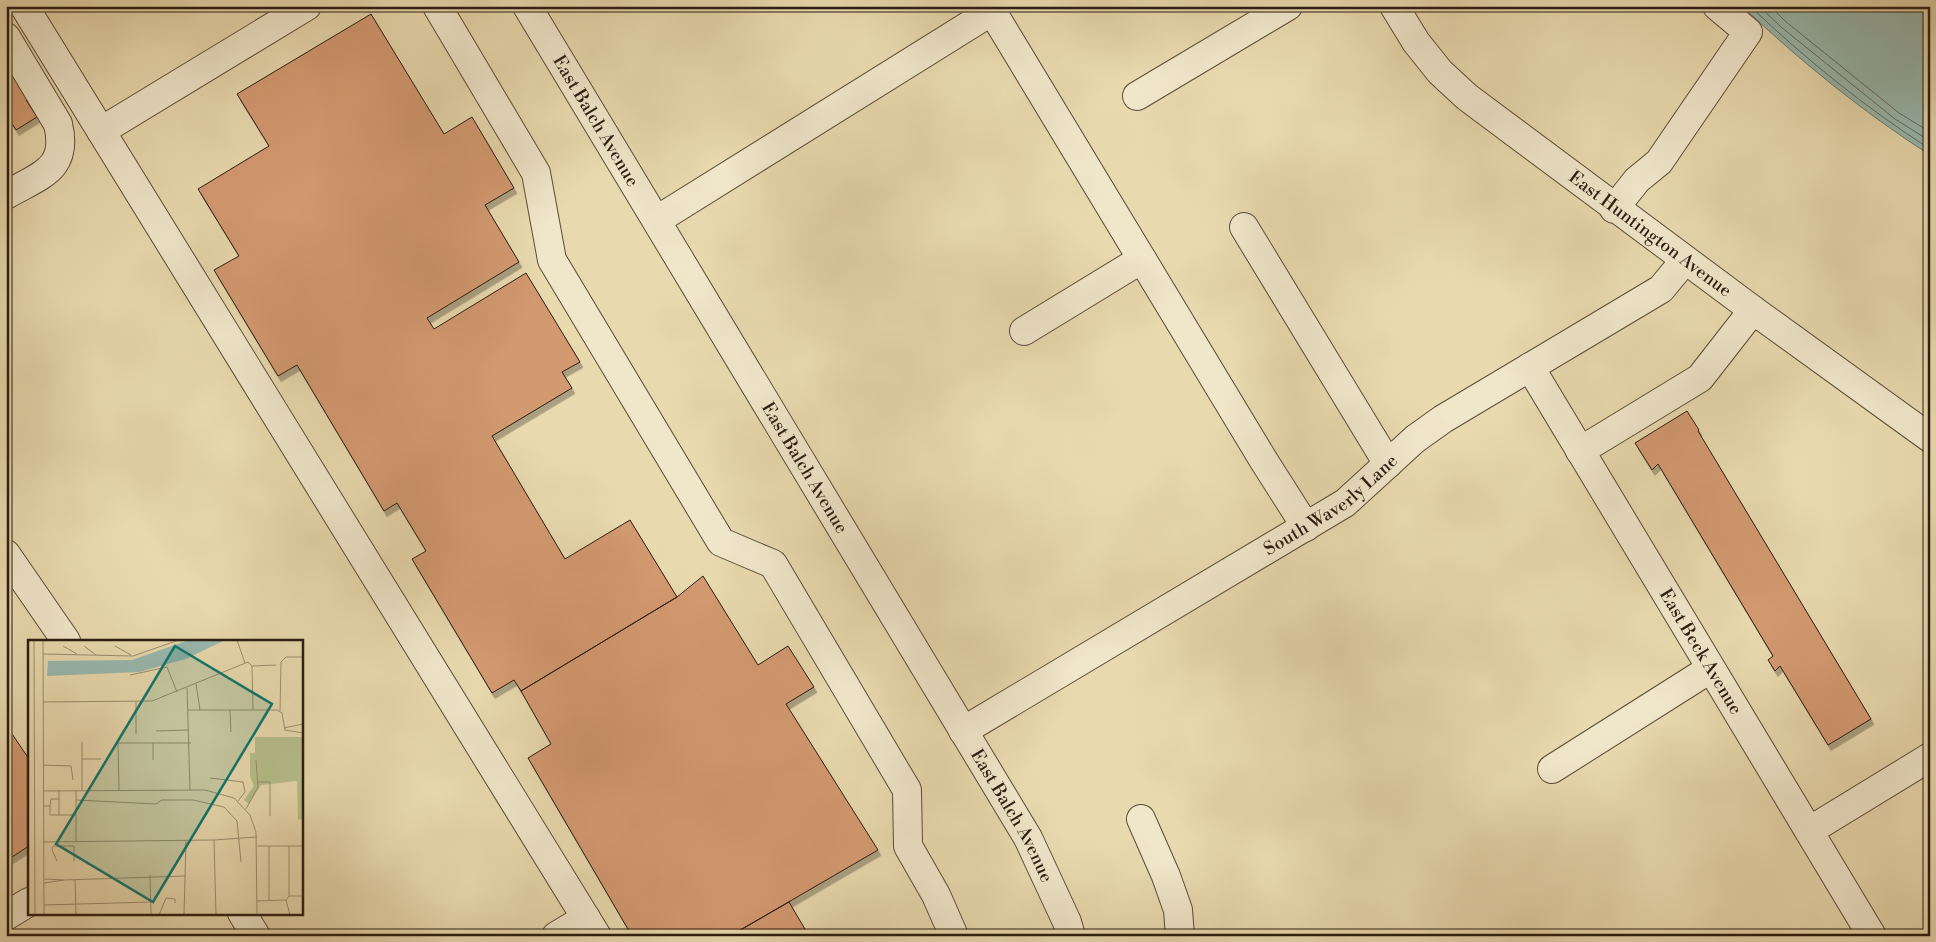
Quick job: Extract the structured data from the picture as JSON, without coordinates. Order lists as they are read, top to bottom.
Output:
{
  "streets": {
    "street": [
      "East Balch Avenue",
      "East Huntington Avenue",
      "South Waverly Lane",
      "East Beck Avenue"
    ]
  },
  "crossings": [
    ["East Balch Avenue", "South Waverly Lane"],
    ["East Huntington Avenue", "South Waverly Lane"],
    ["South Waverly Lane", "East Beck Avenue"]
  ]
}
